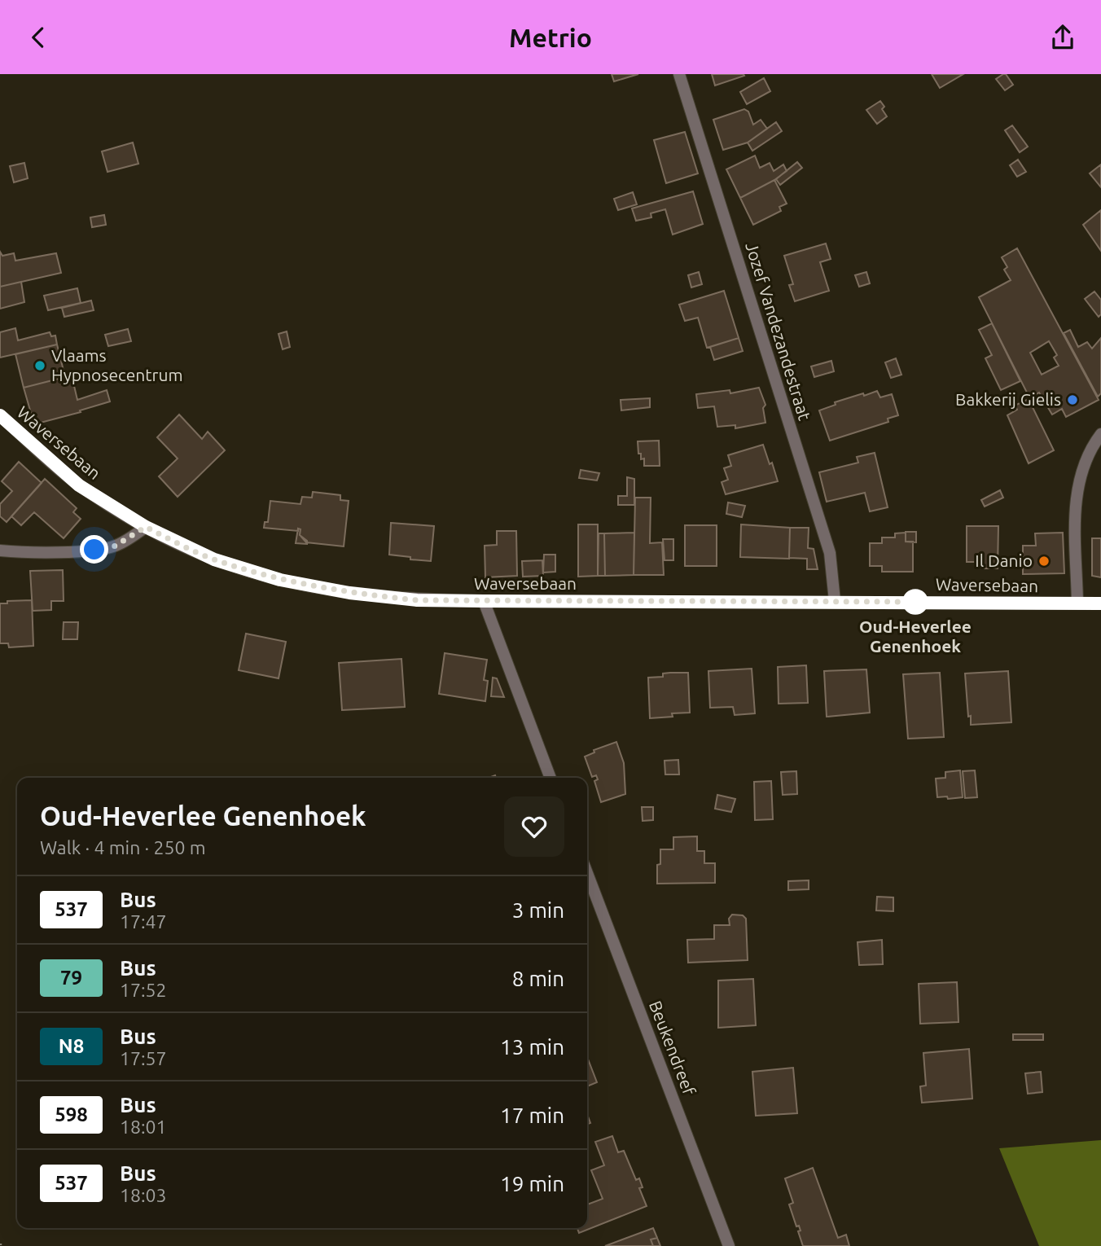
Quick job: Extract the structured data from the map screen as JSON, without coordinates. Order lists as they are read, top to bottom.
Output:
{
  "streets": {
    "street": ["Jozef Vandezandestraat", "Waversebaan", "Beukendreef"]
  },
  "crossings": [
    ["Jozef Vandezandestraat", "Waversebaan"]
  ],
  "places": [
    "Vlaams Hypnosecentrum",
    "Bakkerij Gielis",
    "Il Danio",
    "Oud-Heverlee Genenhoek"
  ],
  "lines": ["bus line 537"],
  "page": {
    "header": "Metrio",
    "heading": ["Oud-Heverlee Genenhoek", "Walk · 4 min · 250 m"],
    "list": [
      {
        "mark": "537",
        "name": "Bus",
        "note": "17:47",
        "value": "3 min"
      },
      {
        "mark": "79",
        "name": "Bus",
        "note": "17:52",
        "value": "8 min"
      },
      {
        "mark": "N8",
        "name": "Bus",
        "note": "17:57",
        "value": "13 min"
      },
      {
        "mark": "598",
        "name": "Bus",
        "note": "18:01",
        "value": "17 min"
      },
      {
        "mark": "537",
        "name": "Bus",
        "note": "18:03",
        "value": "19 min"
      }
    ]
  }
}
